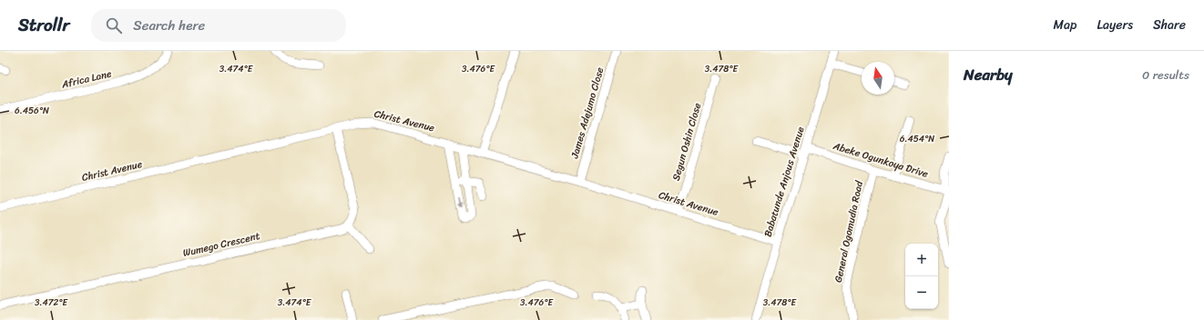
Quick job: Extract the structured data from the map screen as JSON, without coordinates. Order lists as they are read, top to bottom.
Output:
{
  "streets": {
    "street": [
      "Africa Lane",
      "James Adejumo Close",
      "Christ Avenue",
      "Segun Oshin Close",
      "Abeke Ogunkoya Drive",
      "Babatunde Anjous Avenue",
      "General Ogomudia Road",
      "Wumego Crescent"
    ]
  },
  "crossings": [
    ["James Adejumo Close", "Christ Avenue"],
    ["Christ Avenue", "Segun Oshin Close"],
    ["Christ Avenue", "Babatunde Anjous Avenue"],
    ["Abeke Ogunkoya Drive", "Babatunde Anjous Avenue"],
    ["Abeke Ogunkoya Drive", "General Ogomudia Road"]
  ],
  "north": "top",
  "page": {
    "header": "Strollr",
    "search": "Search here",
    "nav": ["Map", "Layers", "Share"],
    "heading": ["Nearby", "0 results"],
    "map_buttons": ["+", "−"]
  },
  "coordinates": [
    "3.474°E",
    "3.476°E",
    "3.478°E",
    "6.456°N",
    "6.454°N",
    "3.472°E"
  ]
}
